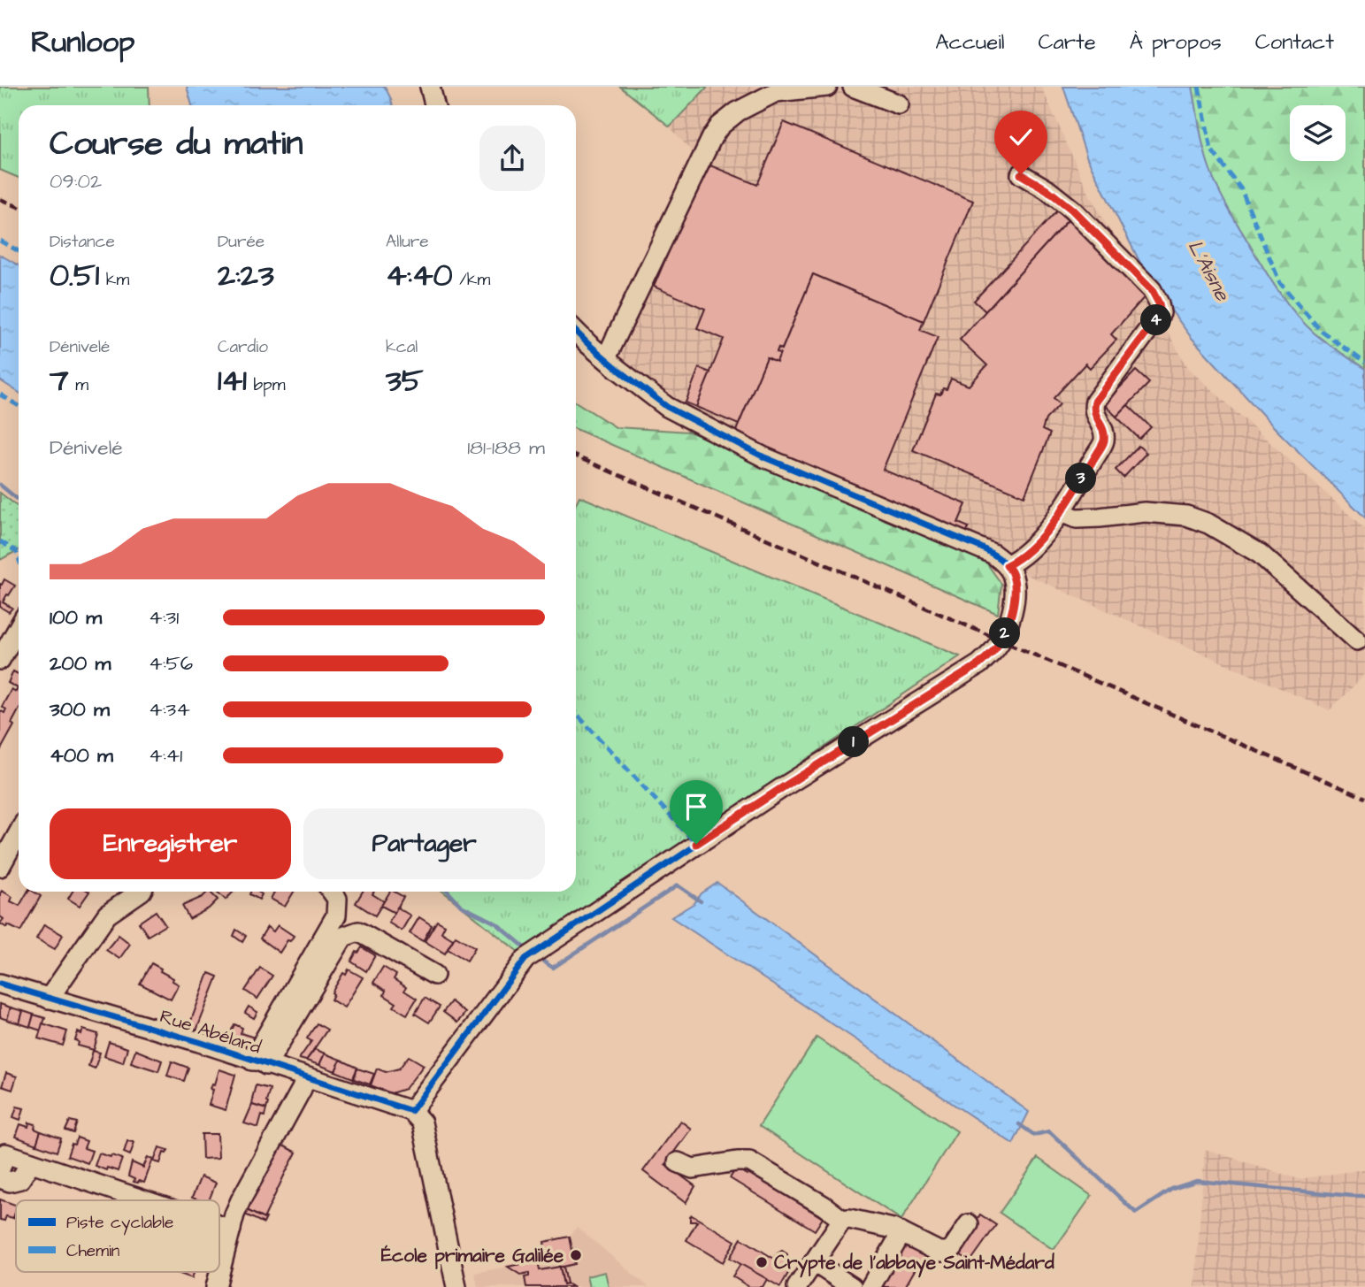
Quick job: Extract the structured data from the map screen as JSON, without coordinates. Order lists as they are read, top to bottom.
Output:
{
  "streets": {
    "street": ["Rue Abélard"]
  },
  "water": ["L'Aisne"],
  "places": ["École primaire Galilée", "Crypte de l'abbaye Saint-Médard"],
  "legend": ["Piste cyclable", "Chemin"],
  "page": {
    "header": "Runloop",
    "nav": [
      "Accueil",
      "Carte",
      "À propos",
      "Contact"
    ],
    "heading": ["Course du matin", "09:02"],
    "stats": [
      ["Distance", "0.51 km"],
      ["Durée", "2:23"],
      ["Allure", "4:40 /km"],
      ["Dénivelé", "7 m"],
      ["Cardio", "141 bpm"],
      ["kcal", "35"]
    ],
    "pins": [
      "4",
      "3",
      "2",
      "1"
    ],
    "chart": ["Dénivelé", "181–188 m"],
    "list": [
      {
        "name": "100 m",
        "note": "4:31"
      },
      {
        "name": "200 m",
        "note": "4:56"
      },
      {
        "name": "300 m",
        "note": "4:34"
      },
      {
        "name": "400 m",
        "note": "4:41"
      }
    ],
    "buttons": ["Enregistrer", "Partager"]
  }
}
